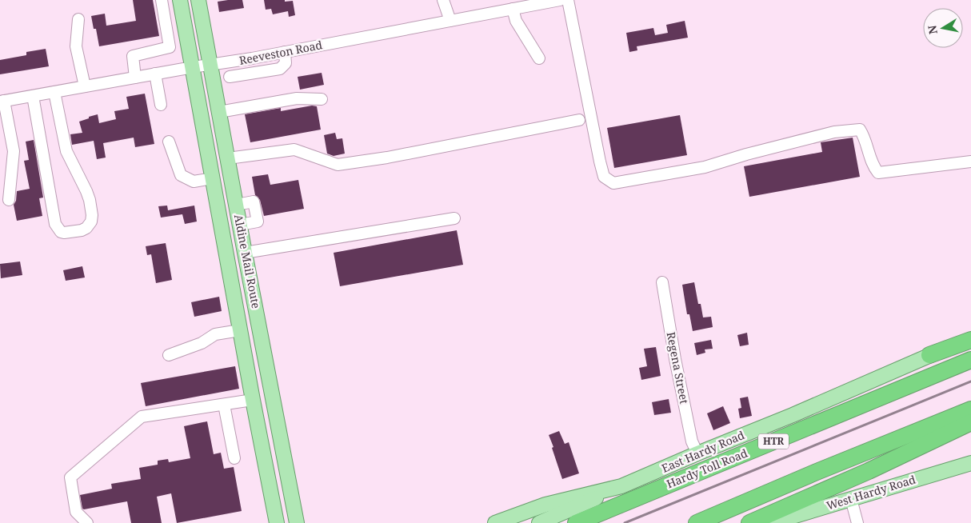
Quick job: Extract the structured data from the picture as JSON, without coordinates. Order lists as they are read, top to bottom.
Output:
{
  "streets": {
    "highway": ["HTR", "Hardy Toll Road"],
    "main road": ["Aldine Mail Route", "East Hardy Road", "West Hardy Road"],
    "street": ["Reeveston Road", "Regena Street"]
  },
  "crossings": [
    ["Reeveston Road", "Aldine Mail Route"],
    ["Regena Street", "East Hardy Road"]
  ],
  "north": "left"
}
